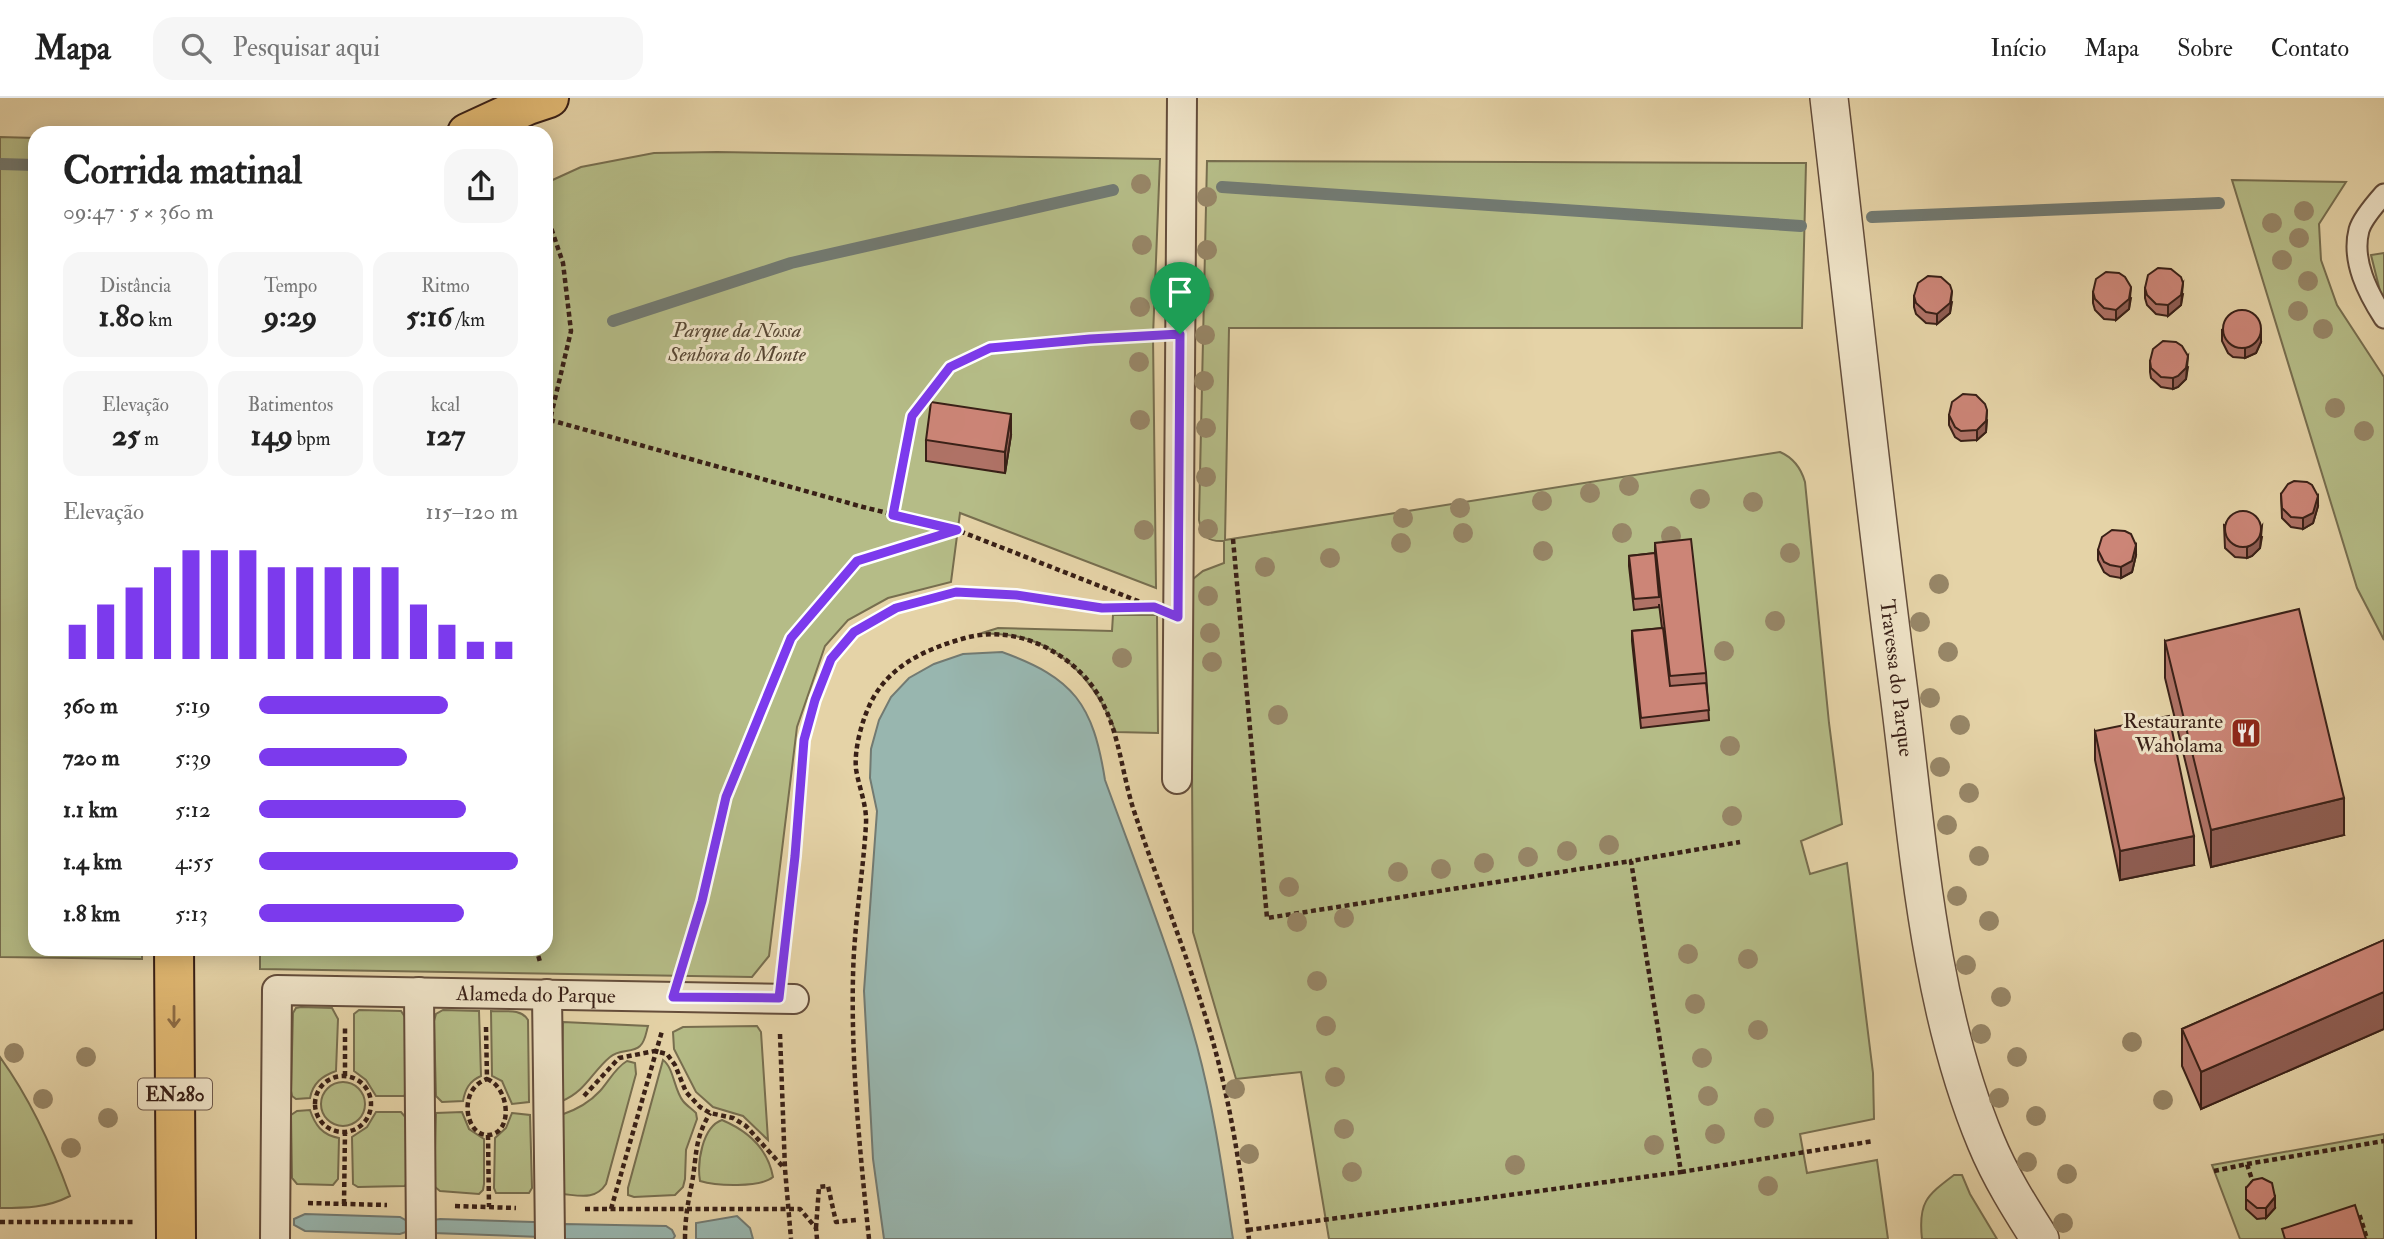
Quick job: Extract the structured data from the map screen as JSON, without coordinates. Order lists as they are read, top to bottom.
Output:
{
  "streets": {
    "main road": ["EN280"],
    "street": ["Travessa do Parque", "Alameda do Parque"]
  },
  "parks": ["Parque da Nossa Senhora do Monte"],
  "places": {
    "restaurant": ["Restaurante Waholama"]
  },
  "page": {
    "header": "Mapa",
    "search": "Pesquisar aqui",
    "nav": [
      "Início",
      "Mapa",
      "Sobre",
      "Contato"
    ],
    "heading": ["Corrida matinal", "09:47 · 5 × 360 m"],
    "stats": [
      ["Distância", "1.80 km"],
      ["Tempo", "9:29"],
      ["Ritmo", "5:16 /km"],
      ["Elevação", "25 m"],
      ["Batimentos", "149 bpm"],
      ["kcal", "127"]
    ],
    "chart": ["Elevação", "115–120 m"],
    "list": [
      {
        "name": "360 m",
        "note": "5:19"
      },
      {
        "name": "720 m",
        "note": "5:39"
      },
      {
        "name": "1.1 km",
        "note": "5:12"
      },
      {
        "name": "1.4 km",
        "note": "4:55"
      },
      {
        "name": "1.8 km",
        "note": "5:13"
      }
    ]
  }
}
